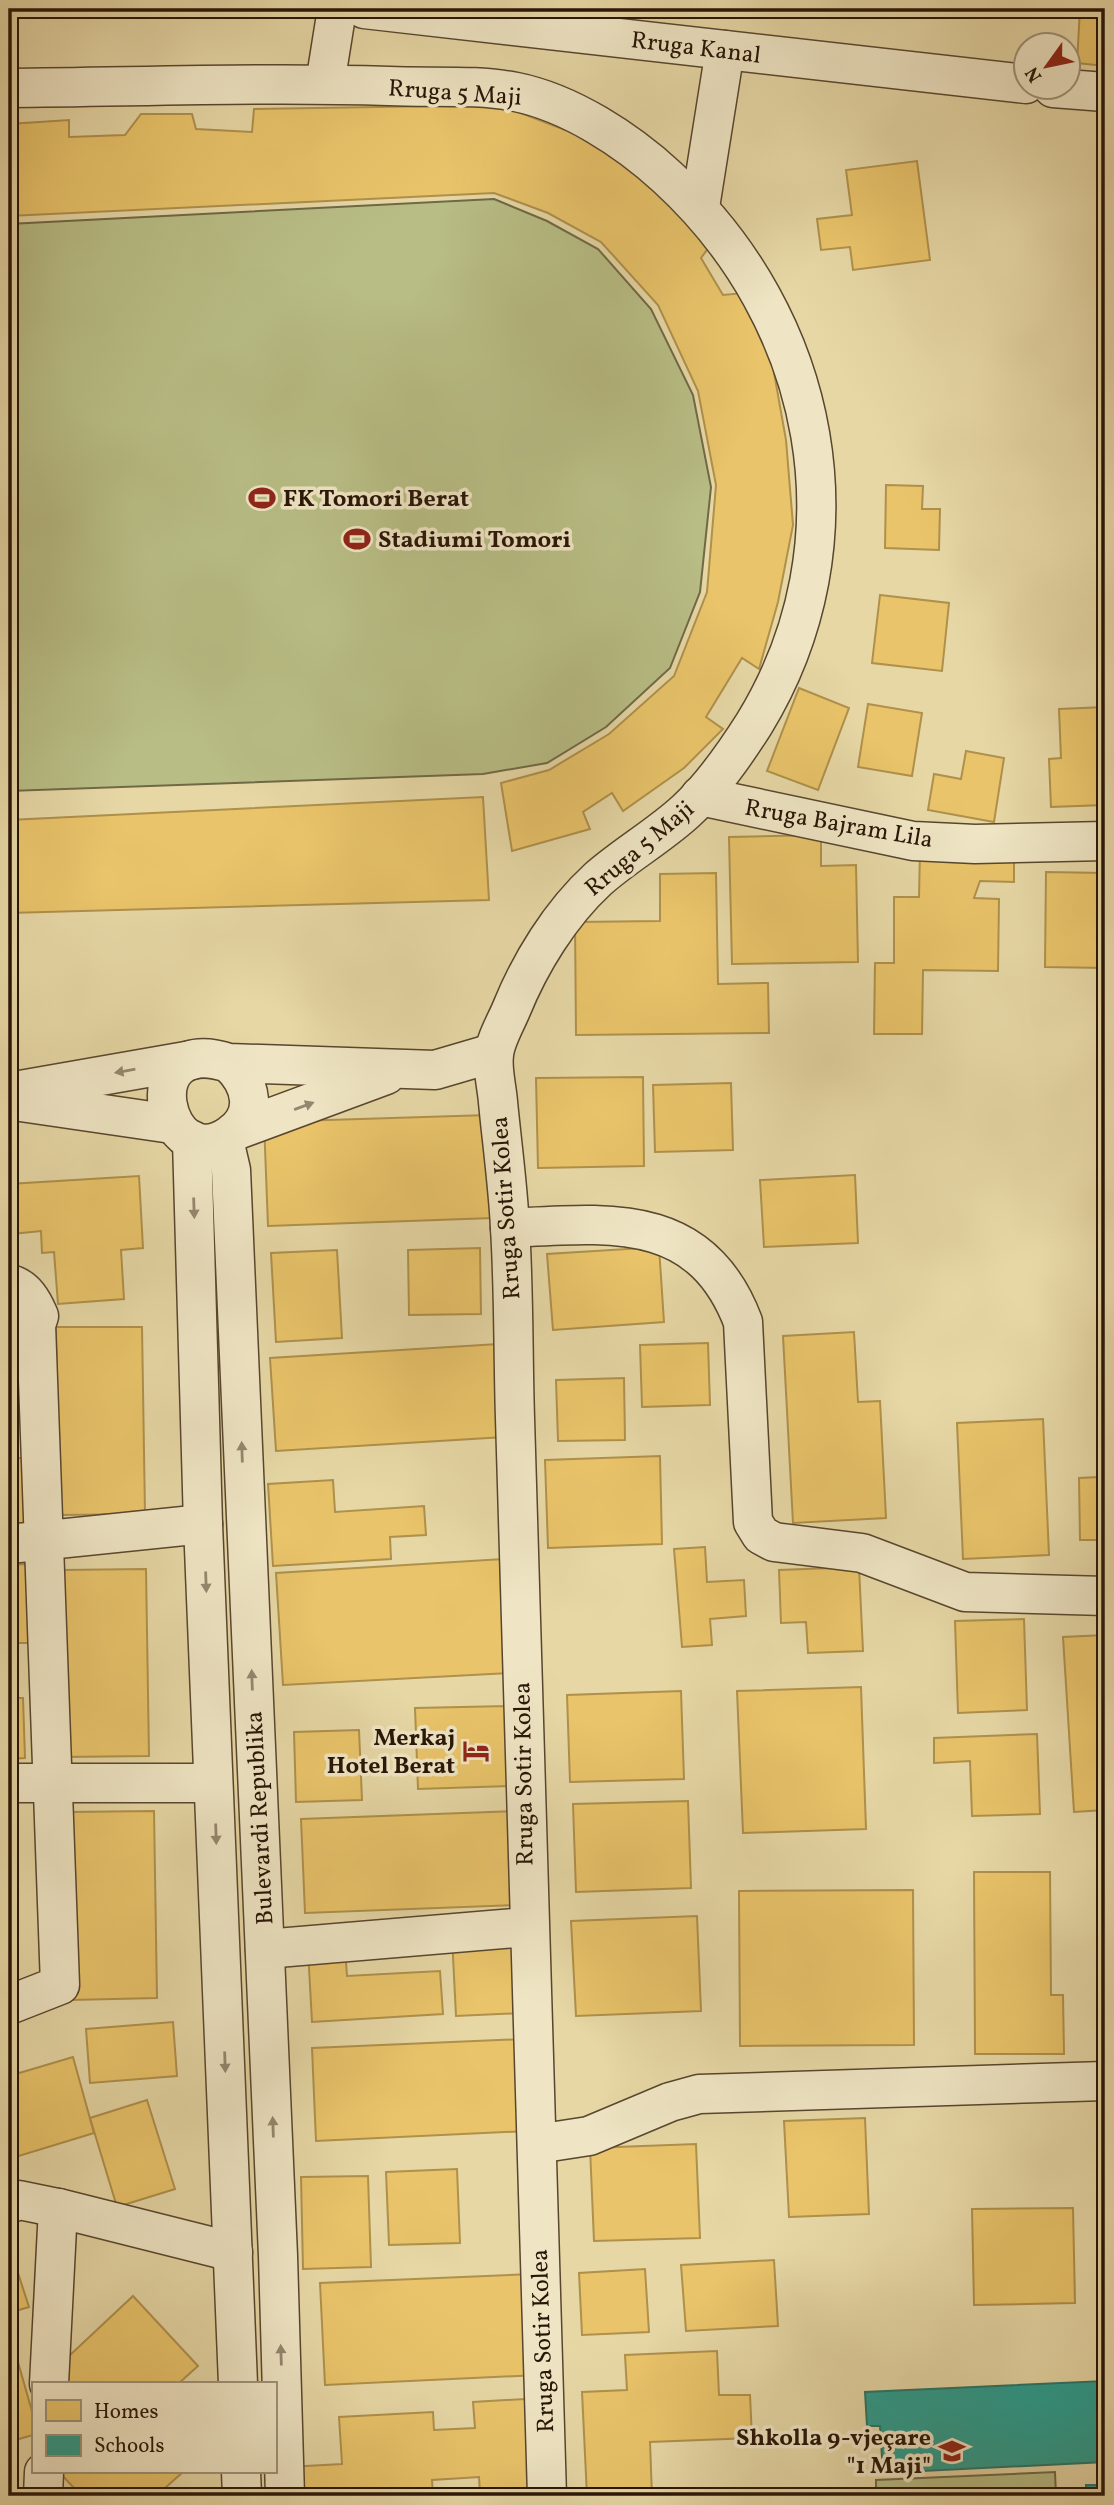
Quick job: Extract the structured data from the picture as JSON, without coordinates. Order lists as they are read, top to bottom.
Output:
{
  "streets": {
    "street": [
      "Rruga Kanal",
      "Rruga 5 Maji",
      "Rruga Bajram Lila",
      "Rruga Sotir Kolea",
      "Bulevardi Republika"
    ]
  },
  "crossings": [
    ["Rruga 5 Maji", "Rruga Bajram Lila"],
    ["Rruga 5 Maji", "Rruga Sotir Kolea"]
  ],
  "places": {
    "sports": ["FK Tomori Berat", "Stadiumi Tomori"],
    "hotel": ["Merkaj Hotel Berat"],
    "school or university": ["Shkolla 9-vjeçare \"1 Maji\""]
  },
  "legend": ["Homes", "Schools"],
  "north": "bottom left"
}
